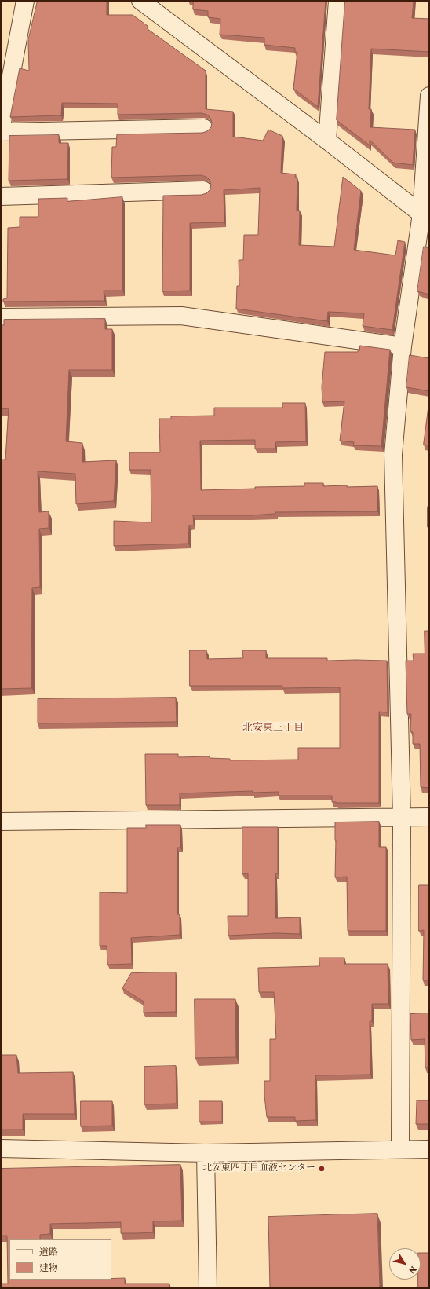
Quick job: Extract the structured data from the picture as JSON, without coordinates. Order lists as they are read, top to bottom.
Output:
{
  "districts": ["北安東三丁目"],
  "places": ["北安東四丁目血液センター"],
  "legend": ["道路", "建物"],
  "north": "bottom right"
}
